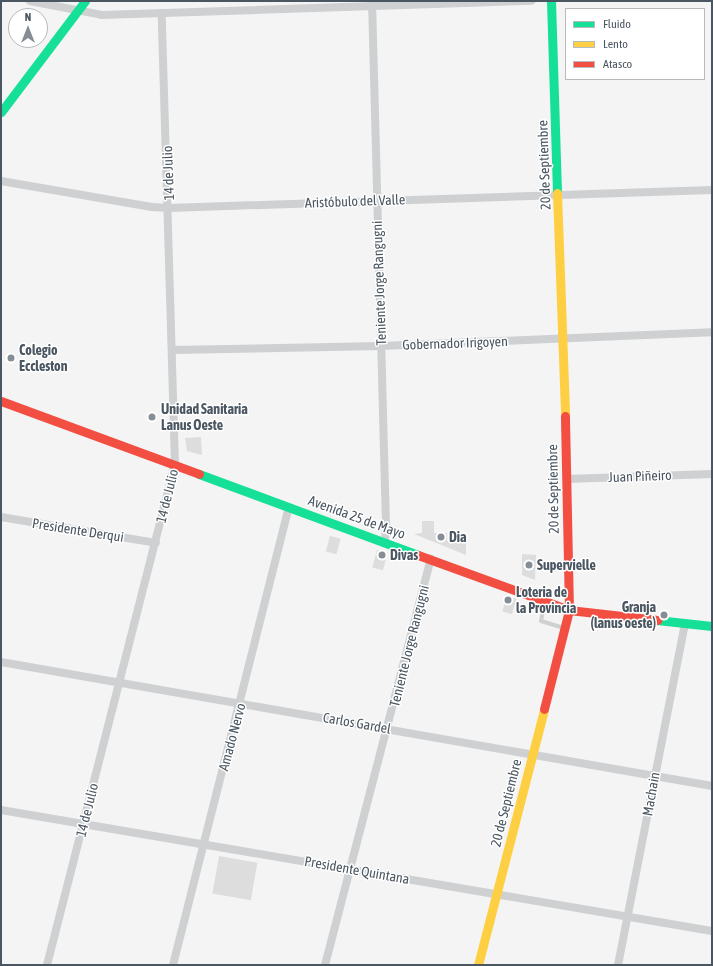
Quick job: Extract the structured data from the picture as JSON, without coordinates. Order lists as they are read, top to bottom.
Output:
{
  "streets": {
    "street": [
      "20 de Septiembre",
      "14 de Julio",
      "Aristóbulo del Valle",
      "Teniente Jorge Rangugni",
      "Gobernador Irigoyen",
      "Juan Piñeiro",
      "Avenida 25 de Mayo",
      "Presidente Derqui",
      "Carlos Gardel",
      "Amado Nervo",
      "Machain",
      "Presidente Quintana"
    ]
  },
  "crossings": [
    ["20 de Septiembre", "Aristóbulo del Valle"],
    ["20 de Septiembre", "Gobernador Irigoyen"],
    ["20 de Septiembre", "Juan Piñeiro"],
    ["20 de Septiembre", "Avenida 25 de Mayo"],
    ["20 de Septiembre", "Carlos Gardel"],
    ["20 de Septiembre", "Presidente Quintana"],
    ["14 de Julio", "Aristóbulo del Valle"],
    ["14 de Julio", "Gobernador Irigoyen"],
    ["14 de Julio", "Avenida 25 de Mayo"],
    ["14 de Julio", "Presidente Derqui"],
    ["14 de Julio", "Carlos Gardel"],
    ["14 de Julio", "Presidente Quintana"],
    ["Aristóbulo del Valle", "Teniente Jorge Rangugni"],
    ["Teniente Jorge Rangugni", "Gobernador Irigoyen"],
    ["Teniente Jorge Rangugni", "Avenida 25 de Mayo"],
    ["Teniente Jorge Rangugni", "Carlos Gardel"],
    ["Teniente Jorge Rangugni", "Presidente Quintana"],
    ["Avenida 25 de Mayo", "Amado Nervo"],
    ["Avenida 25 de Mayo", "Machain"],
    ["Carlos Gardel", "Amado Nervo"],
    ["Carlos Gardel", "Machain"],
    ["Amado Nervo", "Presidente Quintana"],
    ["Machain", "Presidente Quintana"]
  ],
  "places": [
    "Colegio Eccleston",
    "Unidad Sanitaria Lanus Oeste",
    "Dia",
    "Divas",
    "Supervielle",
    "Loteria de la Provincia",
    "Granja (lanus oeste)"
  ],
  "legend": ["Fluido", "Lento", "Atasco"],
  "north": "top"
}
